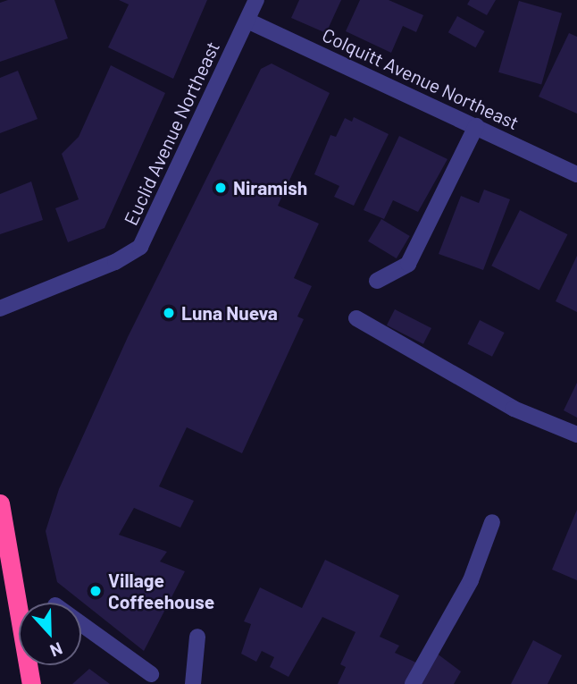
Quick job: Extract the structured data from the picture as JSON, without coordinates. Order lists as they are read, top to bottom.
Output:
{
  "streets": {
    "street": ["Colquitt Avenue Northeast", "Euclid Avenue Northeast"]
  },
  "crossings": [
    ["Colquitt Avenue Northeast", "Euclid Avenue Northeast"]
  ],
  "places": ["Niramish", "Luna Nueva", "Village Coffeehouse"],
  "north": "bottom"
}
